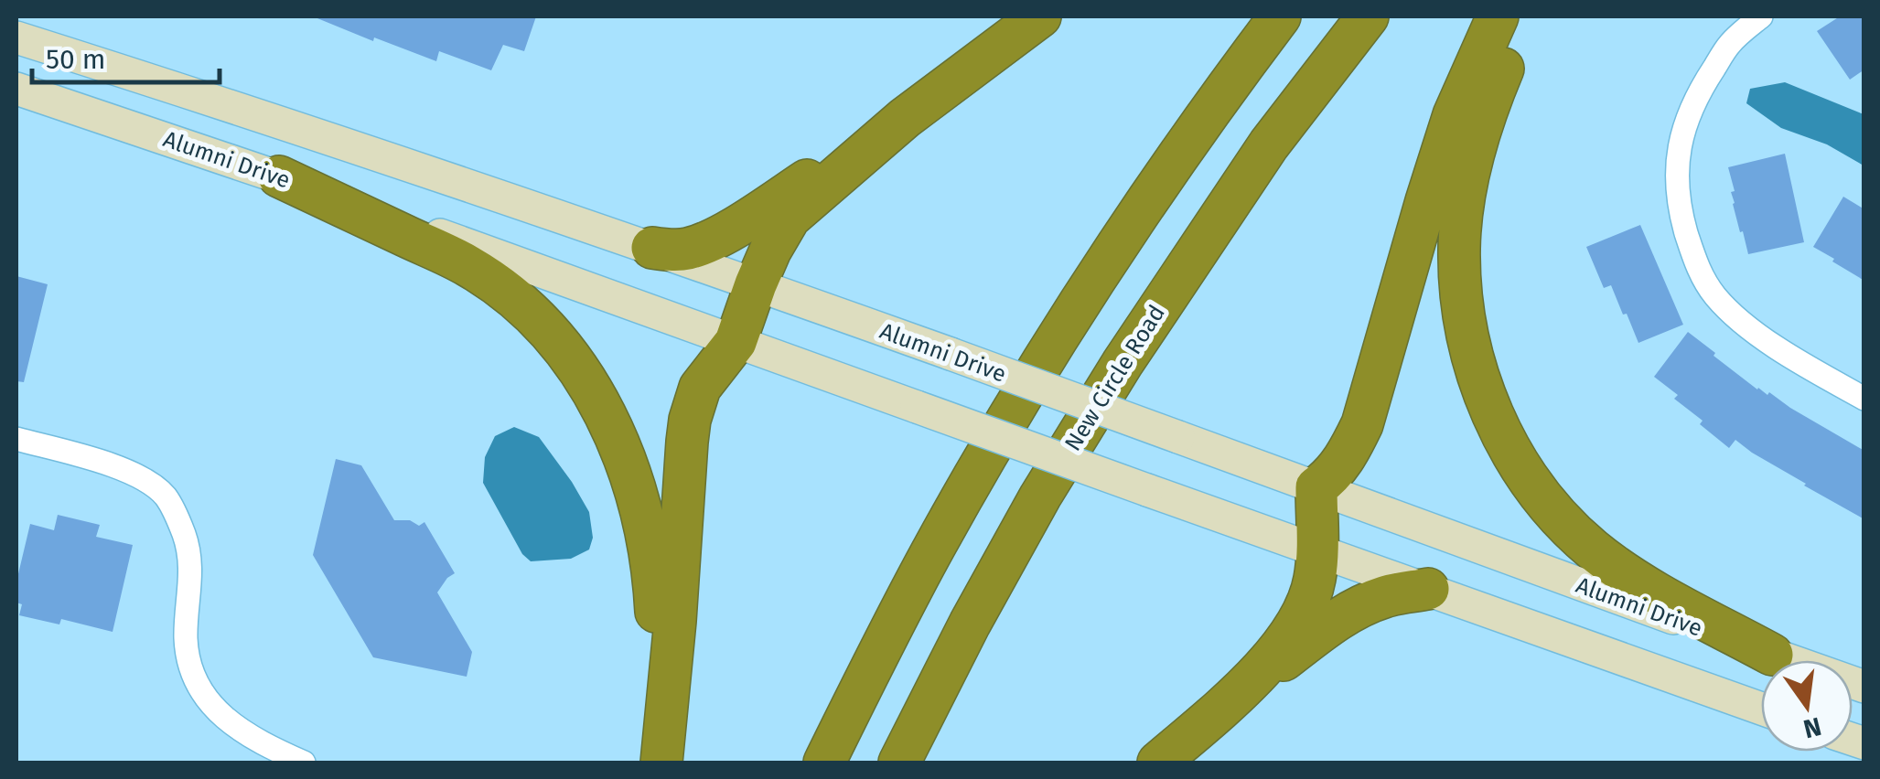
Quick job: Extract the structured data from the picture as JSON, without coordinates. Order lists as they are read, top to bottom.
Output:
{
  "streets": {
    "highway": ["New Circle Road"],
    "main road": ["Alumni Drive"]
  },
  "scale_bar": "50 m",
  "north": "bottom"
}
